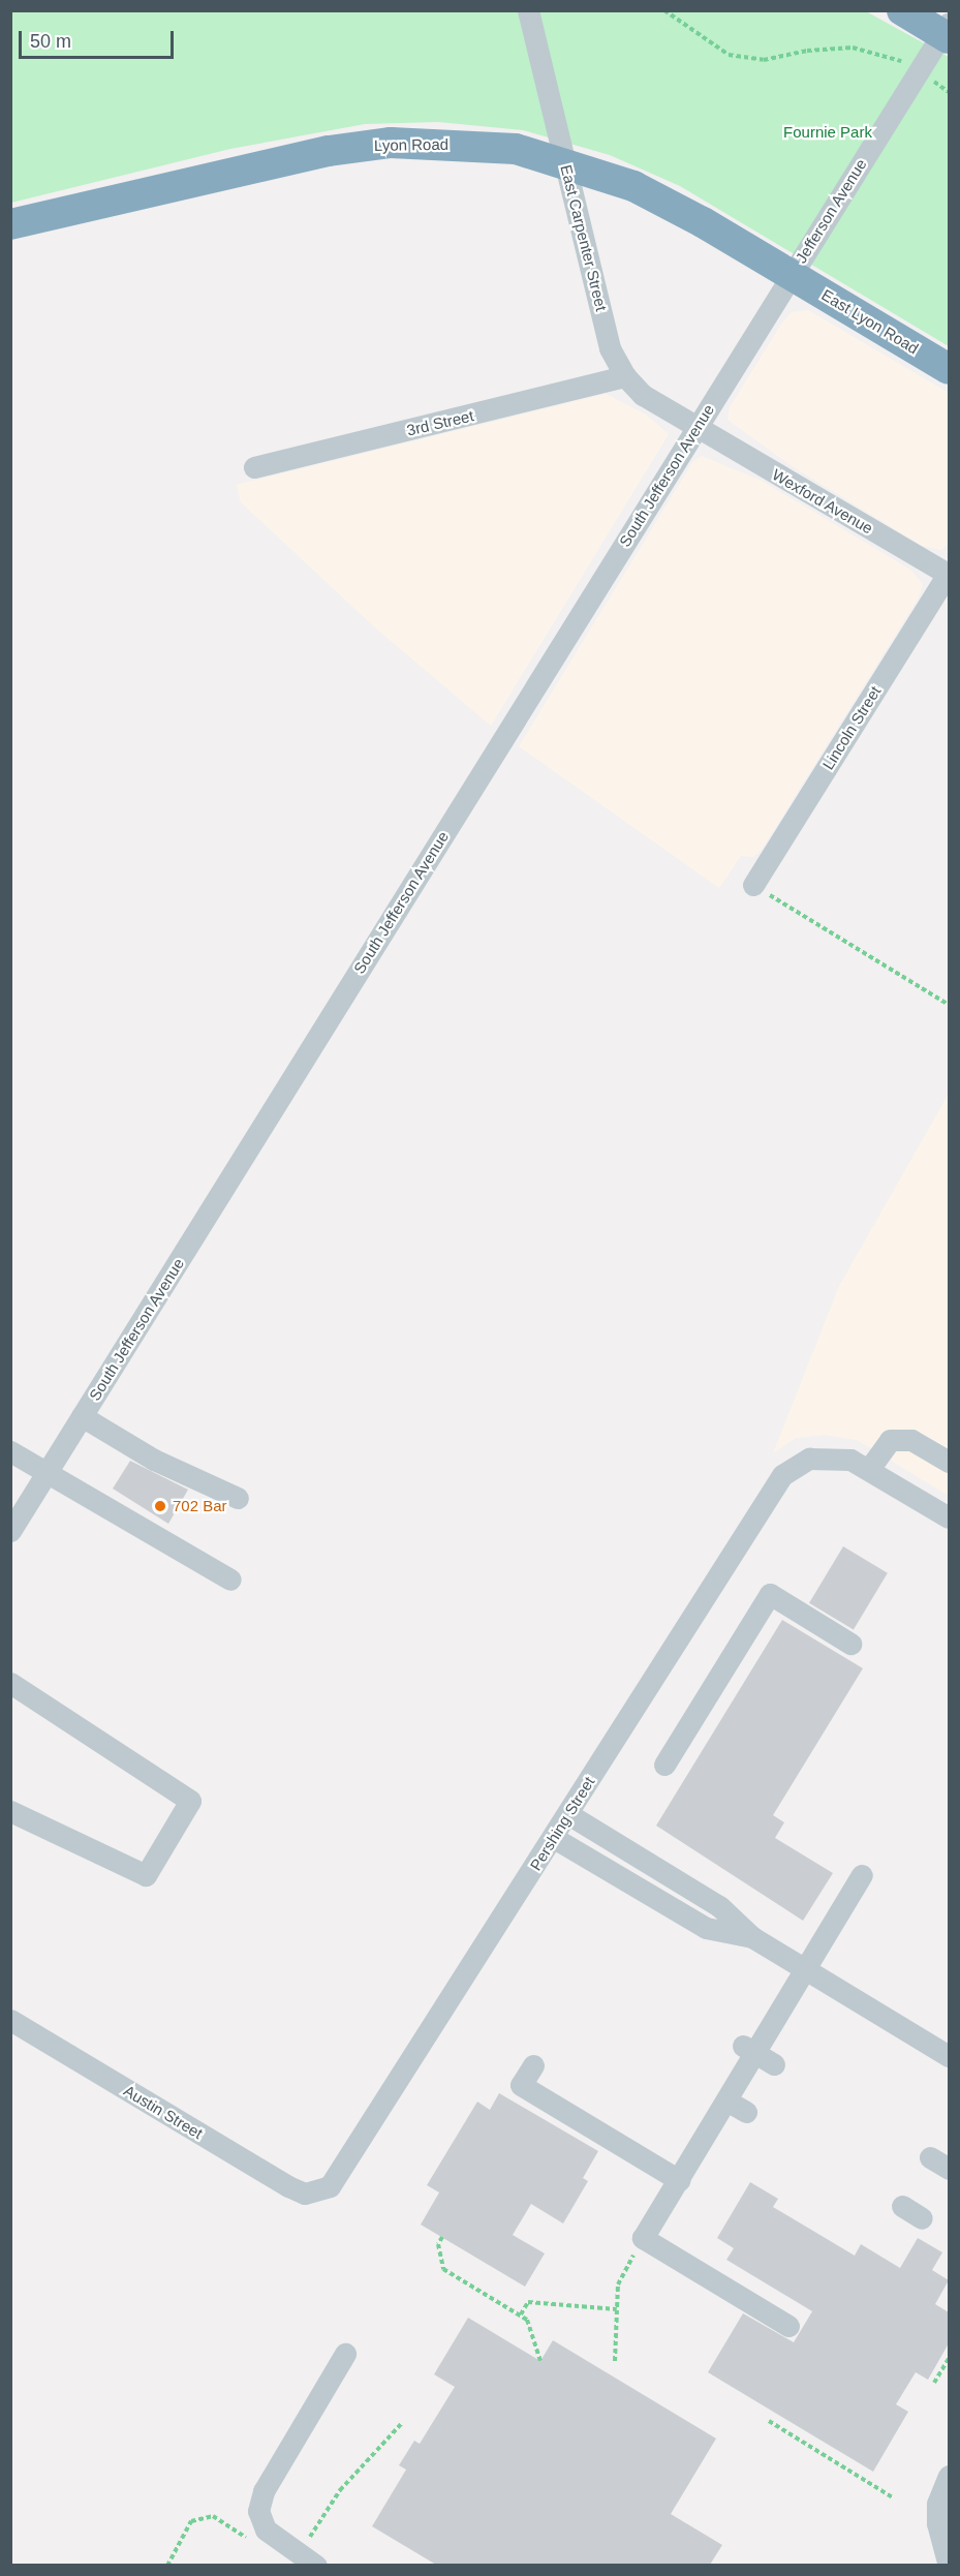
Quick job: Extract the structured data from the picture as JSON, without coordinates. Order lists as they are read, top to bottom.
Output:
{
  "streets": {
    "highway": ["Lyon Road", "East Lyon Road"],
    "street": [
      "Jefferson Avenue",
      "East Carpenter Street",
      "3rd Street",
      "South Jefferson Avenue",
      "Wexford Avenue",
      "Lincoln Street",
      "Pershing Street",
      "Austin Street"
    ]
  },
  "crossings": [
    ["Lyon Road", "Jefferson Avenue"],
    ["Lyon Road", "East Carpenter Street"],
    ["Lyon Road", "East Lyon Road"],
    ["Lyon Road", "South Jefferson Avenue"],
    ["Jefferson Avenue", "East Lyon Road"],
    ["Jefferson Avenue", "South Jefferson Avenue"],
    ["East Carpenter Street", "3rd Street"],
    ["East Carpenter Street", "South Jefferson Avenue"],
    ["East Carpenter Street", "Wexford Avenue"],
    ["East Lyon Road", "South Jefferson Avenue"],
    ["South Jefferson Avenue", "Wexford Avenue"],
    ["Wexford Avenue", "Lincoln Street"],
    ["Pershing Street", "Austin Street"]
  ],
  "parks": ["Fournie Park"],
  "places": ["702 Bar"],
  "scale_bar": "50 m"
}
